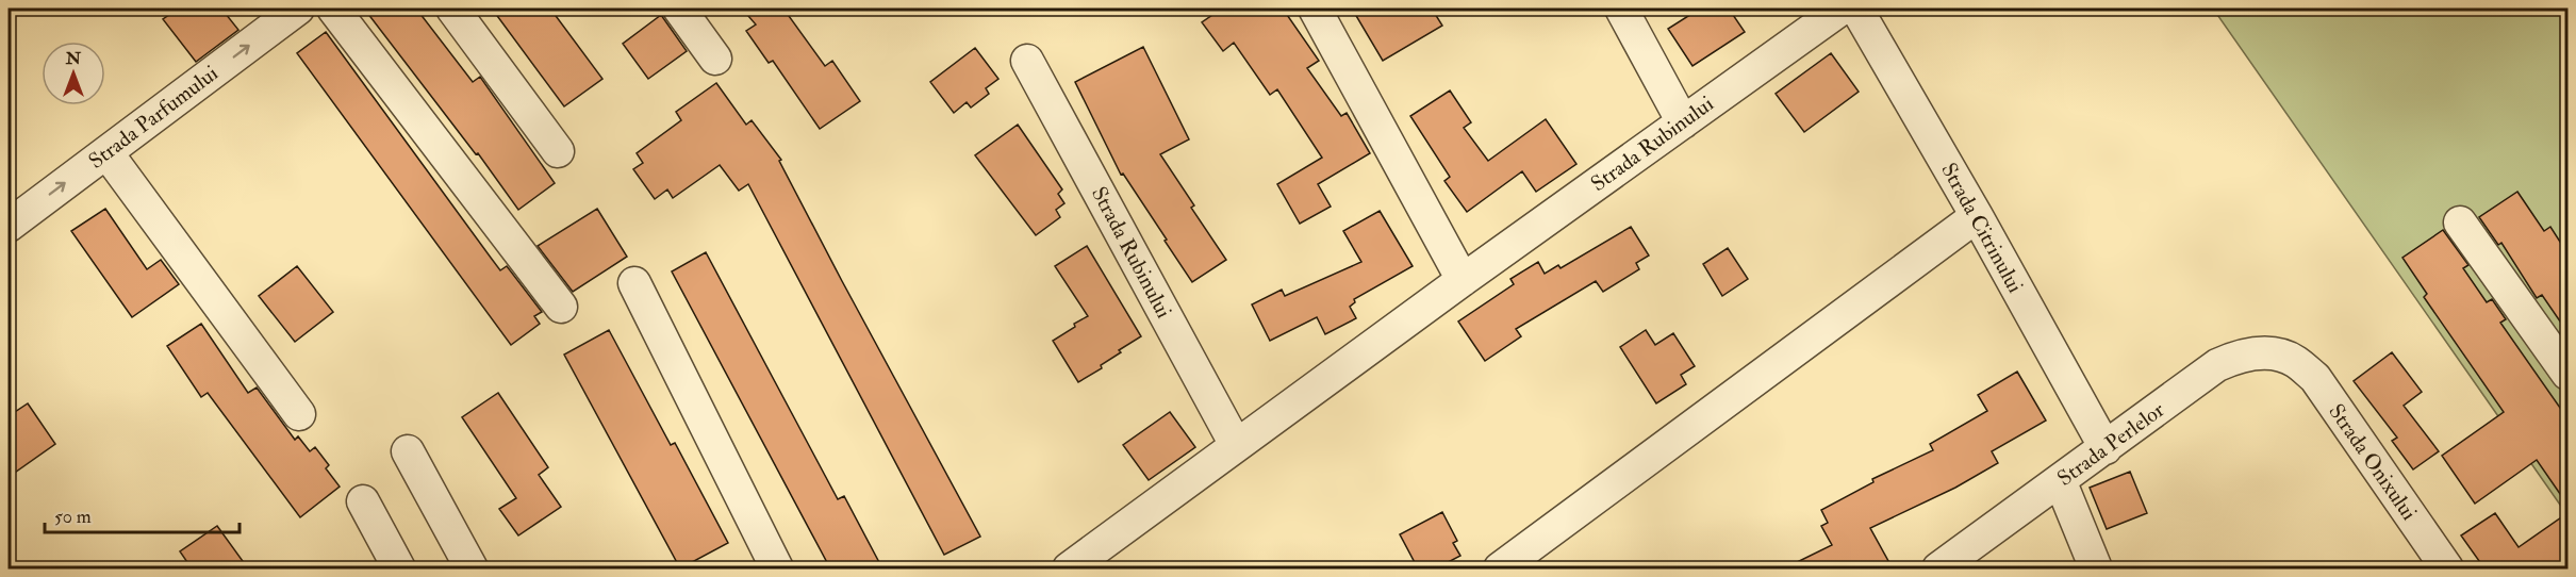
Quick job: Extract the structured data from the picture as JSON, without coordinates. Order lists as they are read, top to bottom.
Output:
{
  "streets": {
    "street": [
      "Strada Parfumului",
      "Strada Rubinului",
      "Strada Citrinului",
      "Strada Perlelor",
      "Strada Onixului"
    ]
  },
  "crossings": [
    ["Strada Citrinului", "Strada Perlelor"],
    ["Strada Perlelor", "Strada Onixului"]
  ],
  "one_way": ["Strada Parfumului"],
  "scale_bar": "50 m",
  "north": "top"
}
